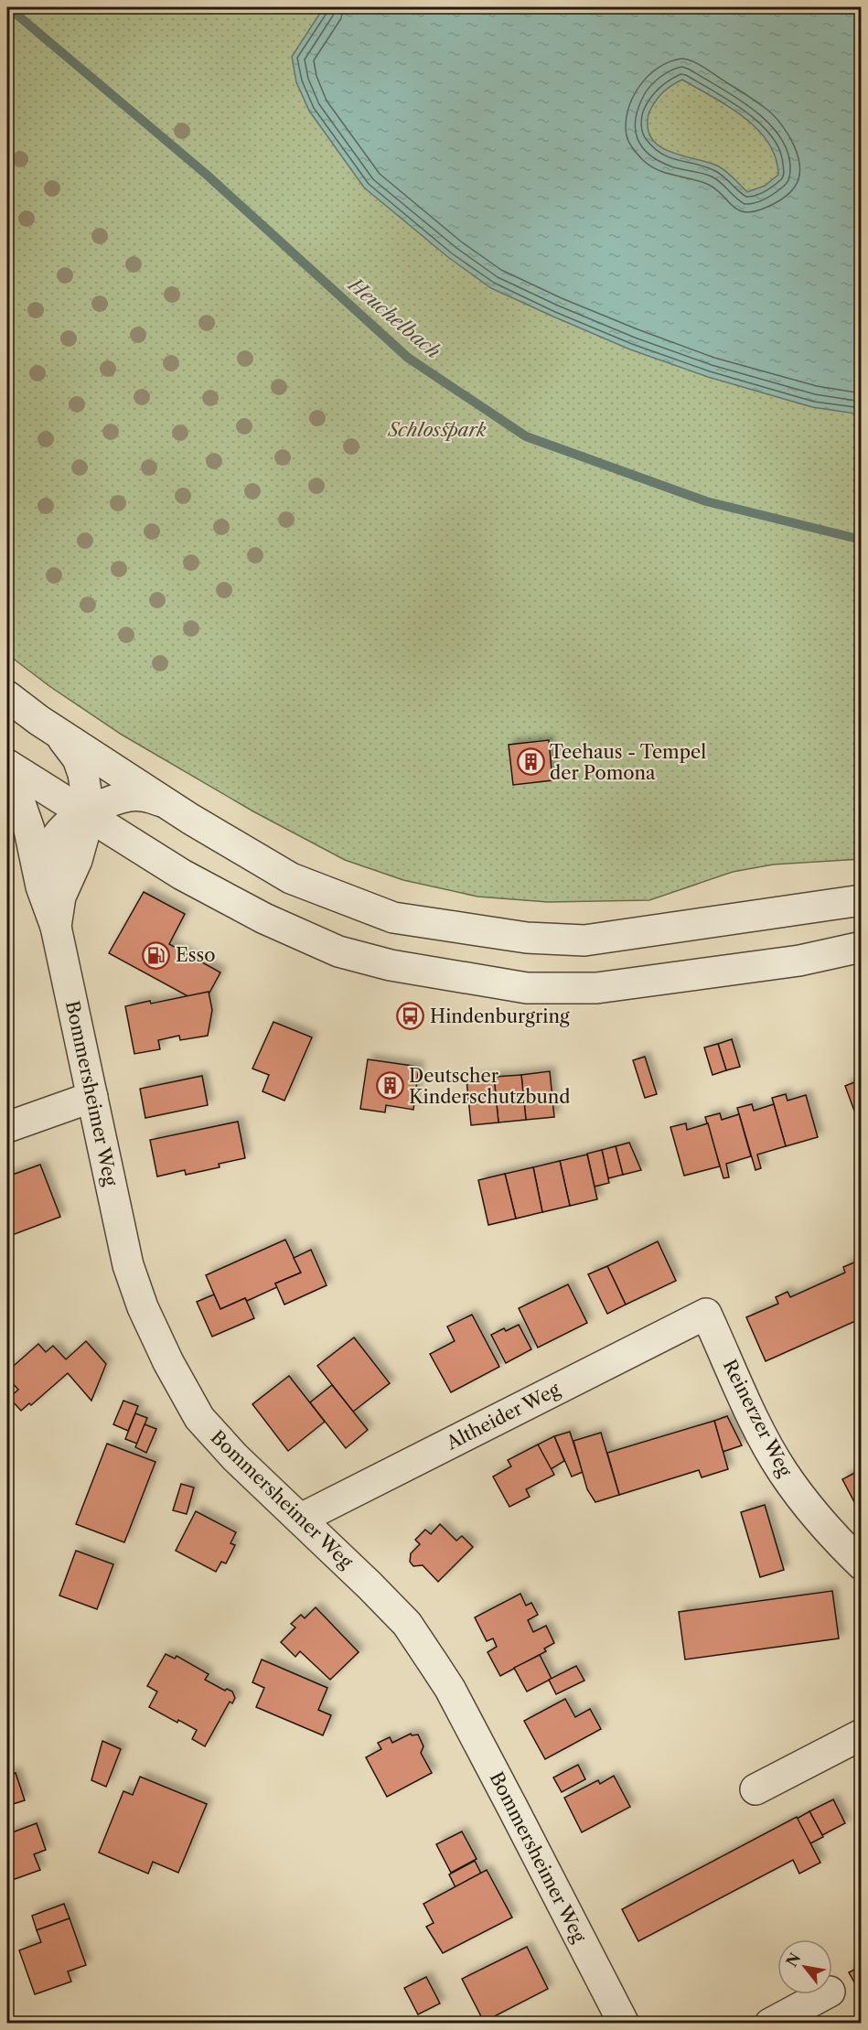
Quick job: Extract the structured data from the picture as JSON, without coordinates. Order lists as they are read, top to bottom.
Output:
{
  "streets": {
    "street": ["Bommersheimer Weg", "Altheider Weg", "Reinerzer Weg"]
  },
  "crossings": [
    ["Bommersheimer Weg", "Altheider Weg"],
    ["Altheider Weg", "Reinerzer Weg"]
  ],
  "water": ["Heuchelbach"],
  "parks": ["Schlosspark"],
  "places": {
    "building": ["Teehaus - Tempel der Pomona", "Deutscher Kinderschutzbund"],
    "fuel station": ["Esso"],
    "bus stop": ["Hindenburgring"]
  },
  "north": "top left"
}
